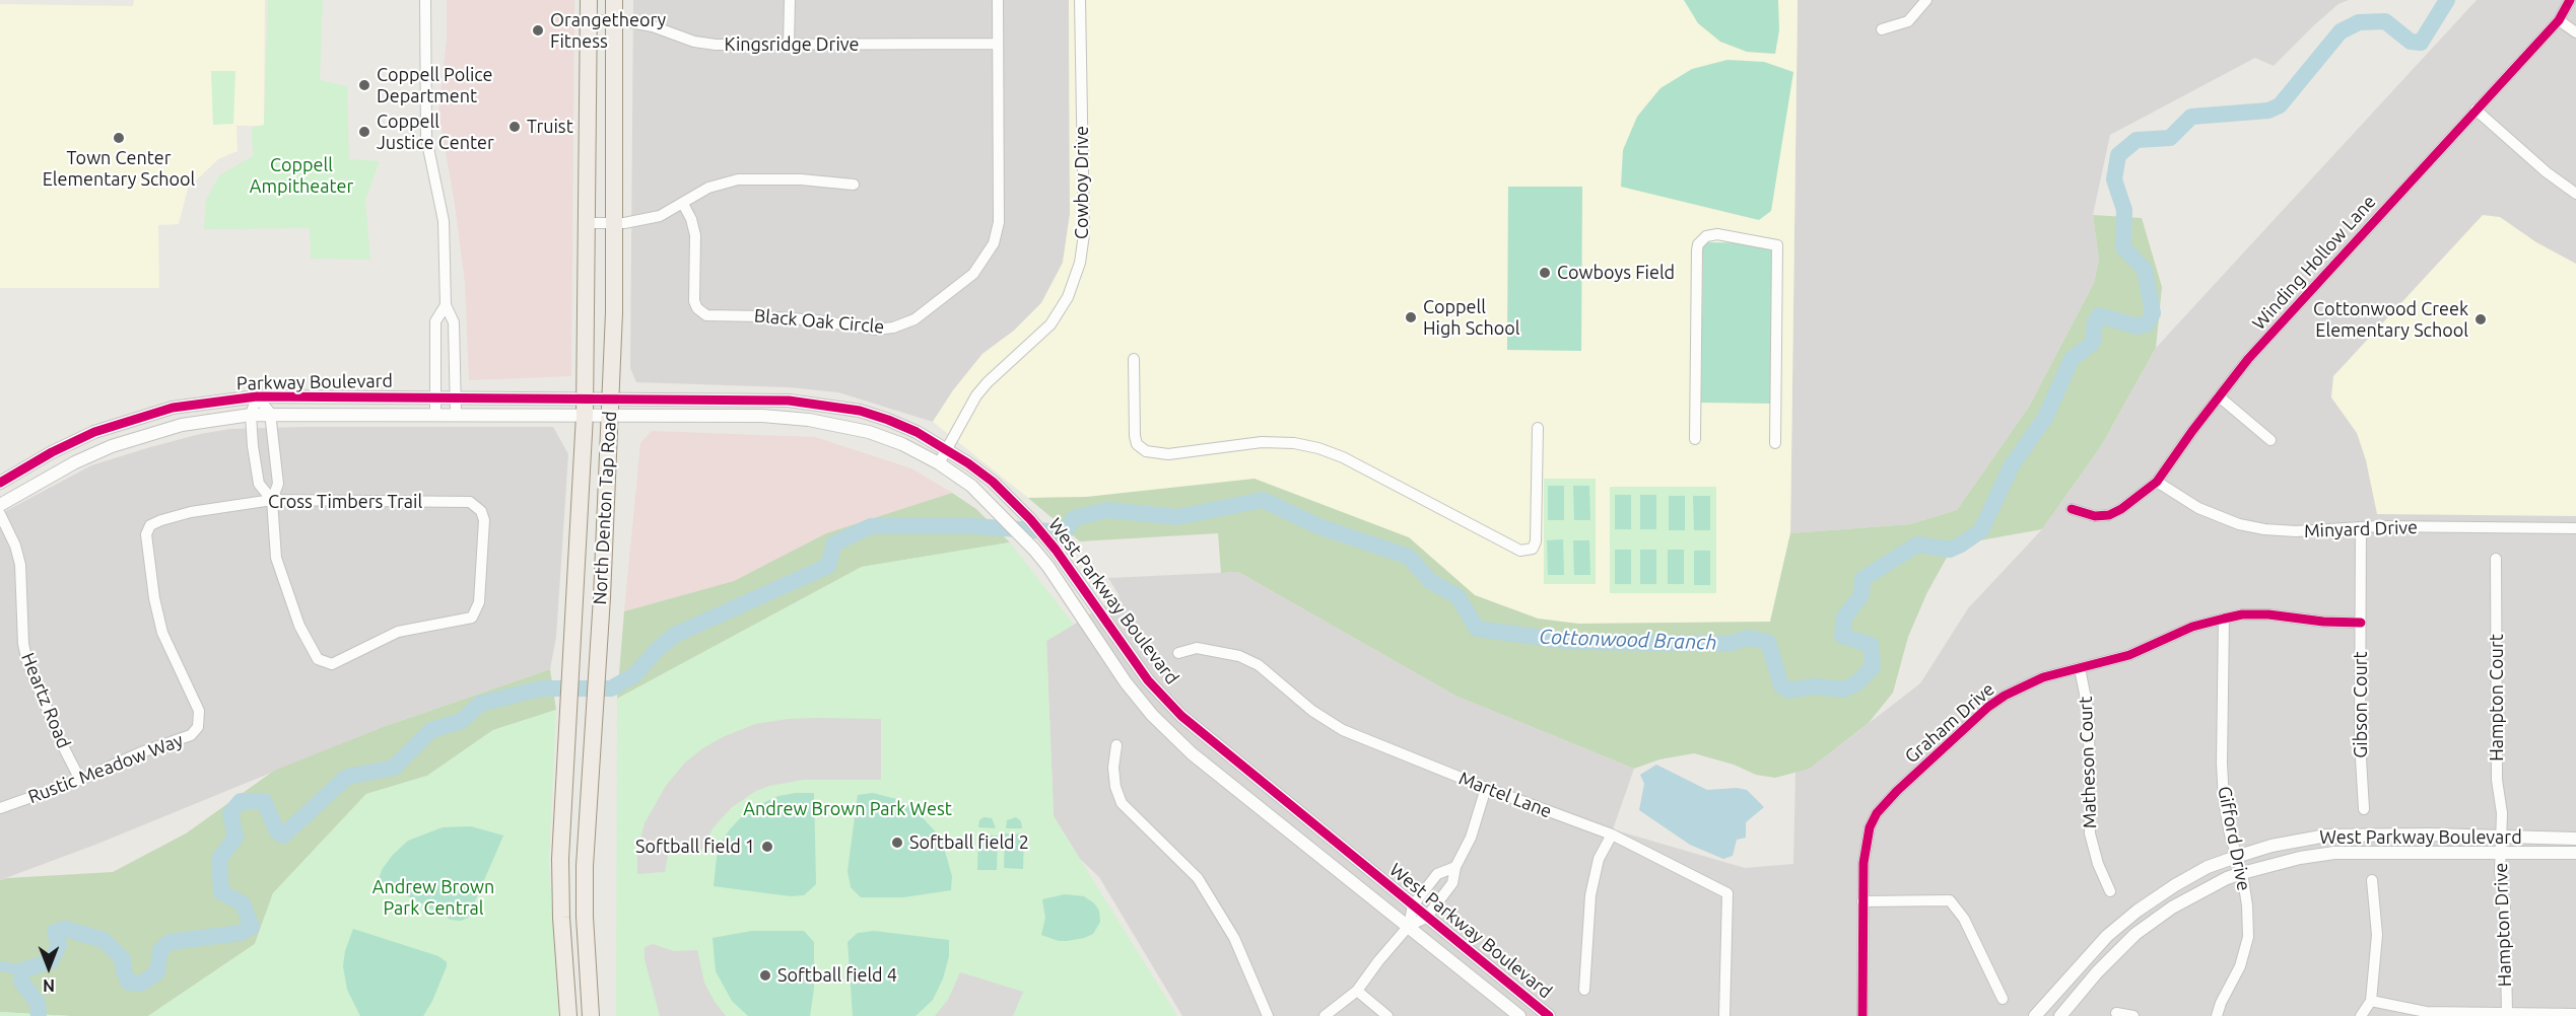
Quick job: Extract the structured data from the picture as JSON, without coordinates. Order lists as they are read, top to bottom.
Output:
{
  "streets": {
    "main road": ["North Denton Tap Road"],
    "street": [
      "Kingsridge Drive",
      "Cowboy Drive",
      "Winding Hollow Lane",
      "Black Oak Circle",
      "Parkway Boulevard",
      "Cross Timbers Trail",
      "Minyard Drive",
      "West Parkway Boulevard",
      "Hampton Court",
      "Heartz Road",
      "Gibson Court",
      "Graham Drive",
      "Matheson Court",
      "Rustic Meadow Way",
      "Martel Lane",
      "Gifford Drive",
      "Hampton Drive"
    ]
  },
  "crossings": [
    ["Kingsridge Drive", "Black Oak Circle"],
    ["Kingsridge Drive", "North Denton Tap Road"],
    ["Cowboy Drive", "West Parkway Boulevard"],
    ["Winding Hollow Lane", "Minyard Drive"],
    ["Parkway Boulevard", "North Denton Tap Road"],
    ["Parkway Boulevard", "West Parkway Boulevard"],
    ["Cross Timbers Trail", "Rustic Meadow Way"],
    ["North Denton Tap Road", "West Parkway Boulevard"],
    ["Minyard Drive", "Gibson Court"],
    ["West Parkway Boulevard", "Hampton Court"],
    ["West Parkway Boulevard", "Gifford Drive"],
    ["West Parkway Boulevard", "Hampton Drive"],
    ["Hampton Court", "Hampton Drive"],
    ["Heartz Road", "Rustic Meadow Way"],
    ["Gibson Court", "Graham Drive"],
    ["Graham Drive", "Matheson Court"],
    ["Graham Drive", "Gifford Drive"]
  ],
  "water": ["Cottonwood Branch"],
  "parks": ["Coppell Ampitheater", "Andrew Brown Park West", "Andrew Brown Park Central"],
  "places": [
    "Orangetheory Fitness",
    "Coppell Police Department",
    "Truist",
    "Coppell Justice Center",
    "Town Center Elementary School",
    "Cowboys Field",
    "Coppell High School",
    "Cottonwood Creek Elementary School",
    "Softball field 2",
    "Softball field 1",
    "Softball field 4"
  ],
  "north": "bottom"
}
